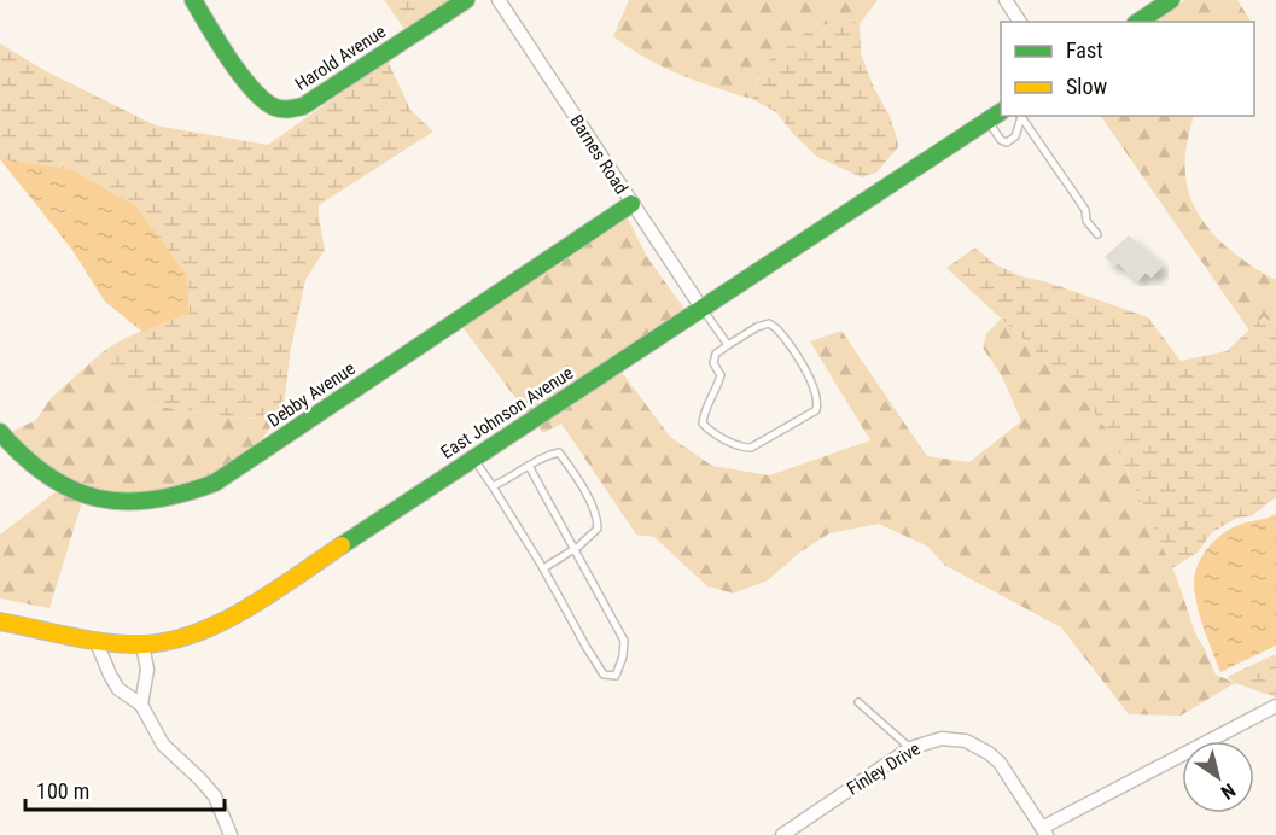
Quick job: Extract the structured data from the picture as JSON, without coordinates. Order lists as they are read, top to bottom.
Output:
{
  "streets": {
    "main road": ["Harold Avenue", "Debby Avenue", "East Johnson Avenue"],
    "street": ["Barnes Road", "Finley Drive"]
  },
  "crossings": [
    ["Barnes Road", "Debby Avenue"],
    ["Barnes Road", "East Johnson Avenue"]
  ],
  "legend": ["Fast", "Slow"],
  "scale_bar": "100 m",
  "north": "bottom right"
}
